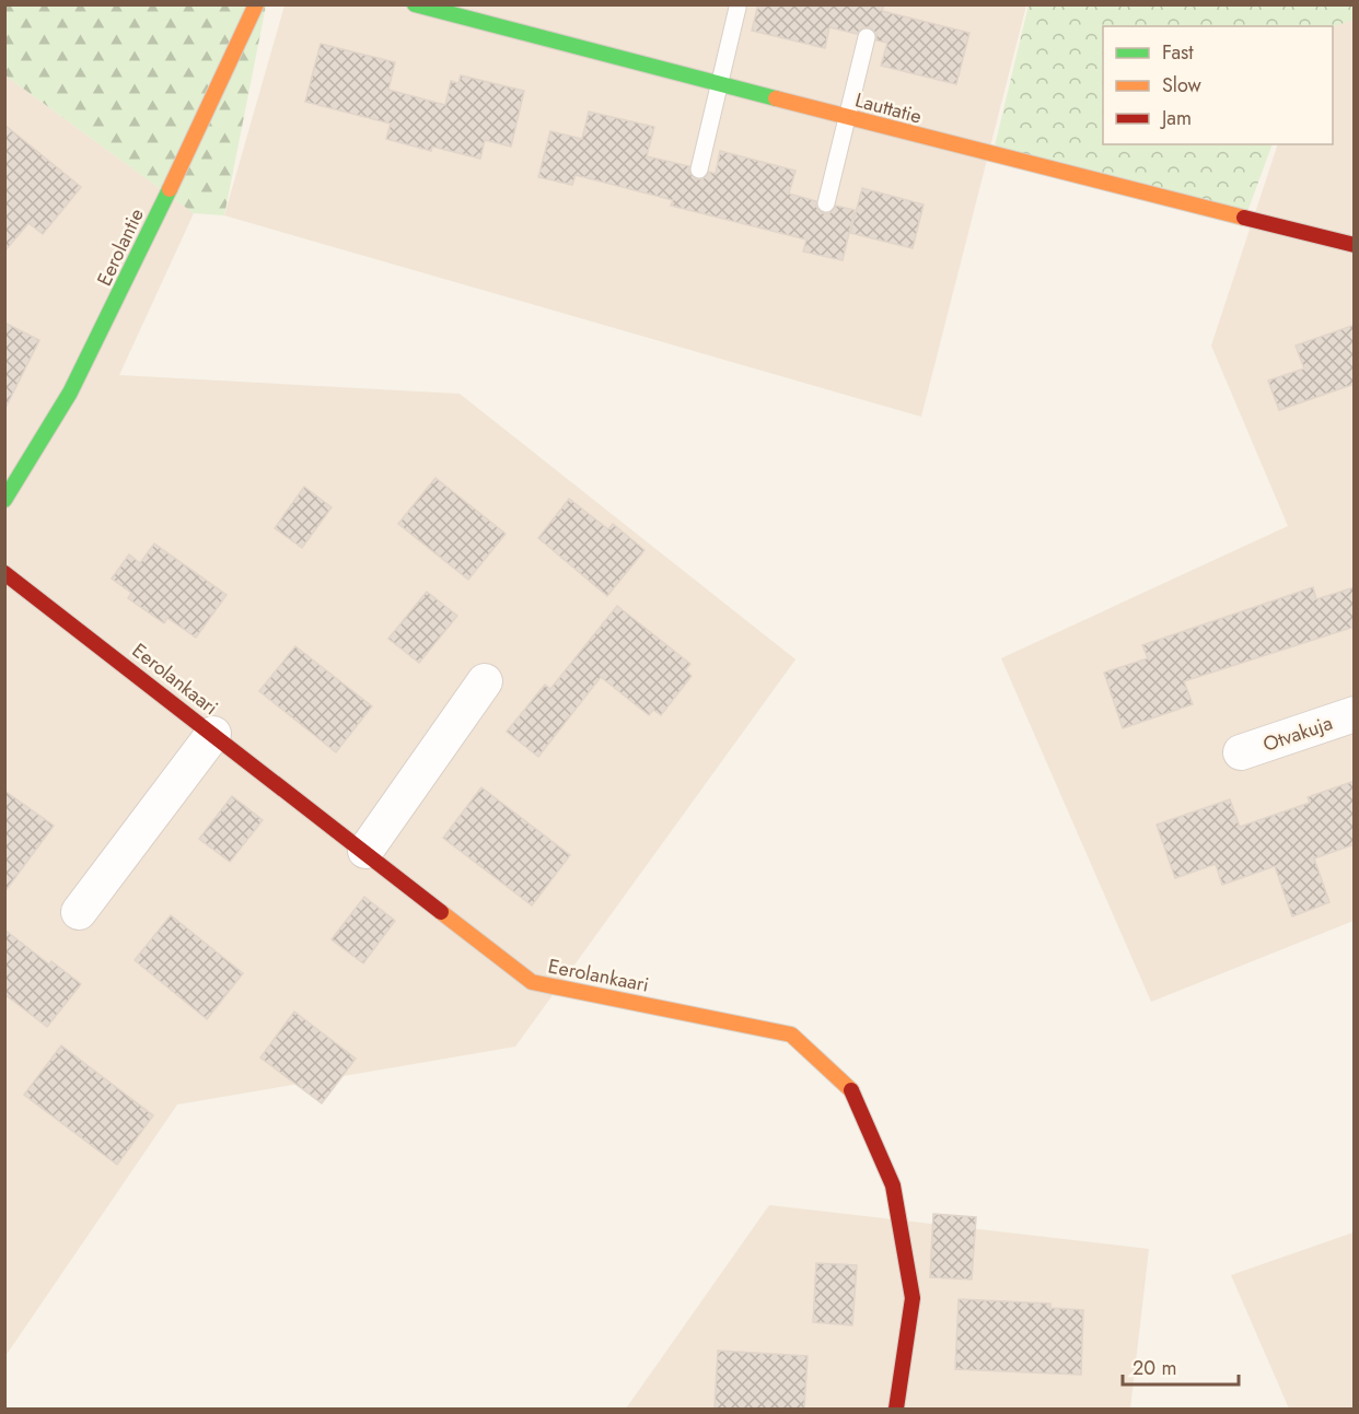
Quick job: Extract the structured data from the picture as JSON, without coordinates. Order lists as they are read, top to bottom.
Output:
{
  "streets": {
    "street": [
      "Lauttatie",
      "Eerolantie",
      "Eerolankaari",
      "Otvakuja"
    ]
  },
  "legend": ["Fast", "Slow", "Jam"],
  "scale_bar": "20 m"
}
